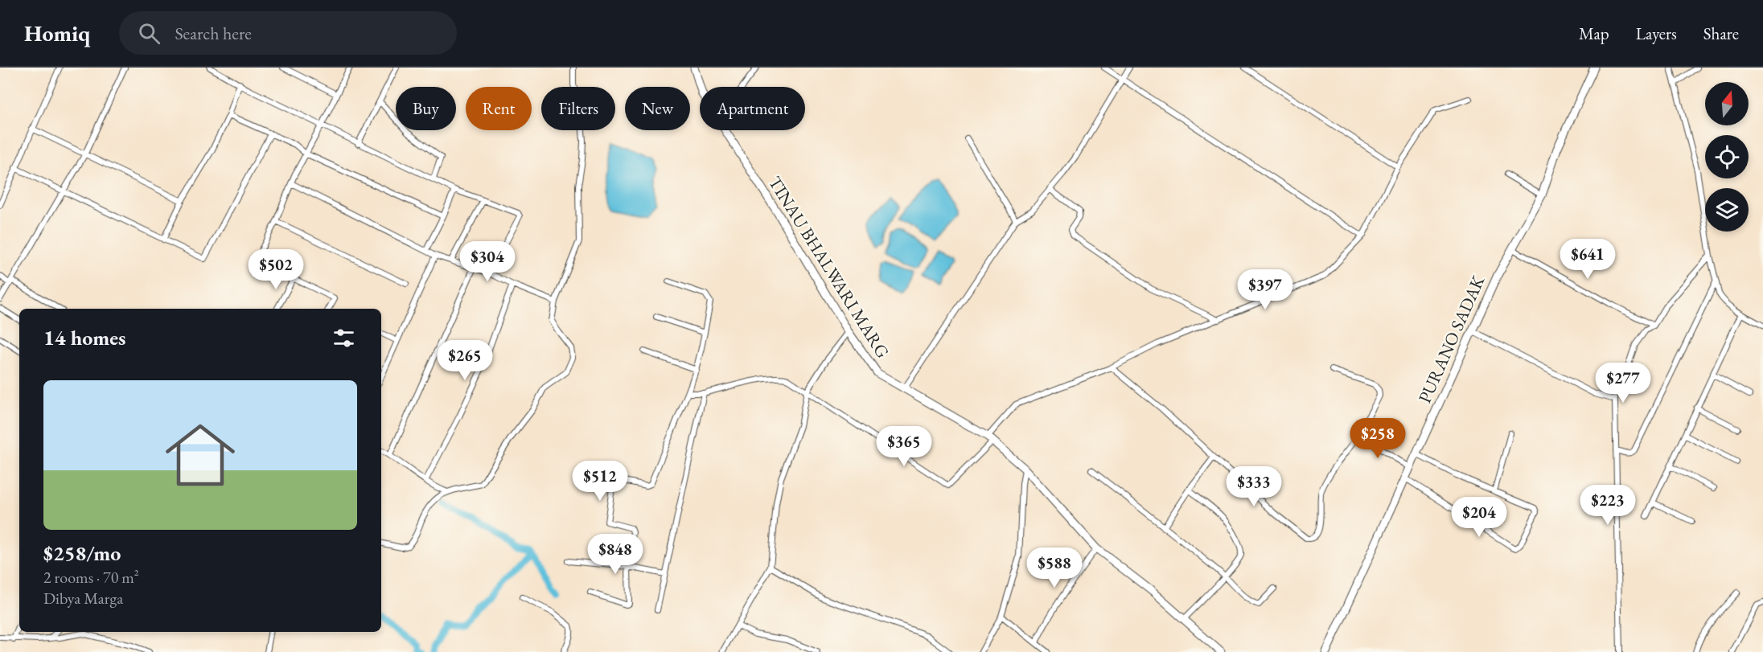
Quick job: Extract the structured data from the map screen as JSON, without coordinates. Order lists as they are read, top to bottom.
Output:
{
  "streets": {
    "street": ["TINAU BHALWARI MARG", "PURANO SADAK"]
  },
  "north": "top",
  "page": {
    "header": "Homiq",
    "search": "Search here",
    "nav": ["Map", "Layers", "Share"],
    "chip": [
      "Buy",
      "Rent",
      "Filters",
      "New",
      "Apartment"
    ],
    "price": [
      "$641",
      "$304",
      "$502",
      "$397",
      "$265",
      "$277",
      "$258",
      "$365",
      "$512",
      "$333",
      "$223",
      "$204",
      "$848",
      "$588"
    ],
    "heading": "14 homes",
    "list": [
      {
        "name": "$258/mo",
        "note": "2 rooms · 70 m² · Dibya Marga"
      }
    ]
  }
}
